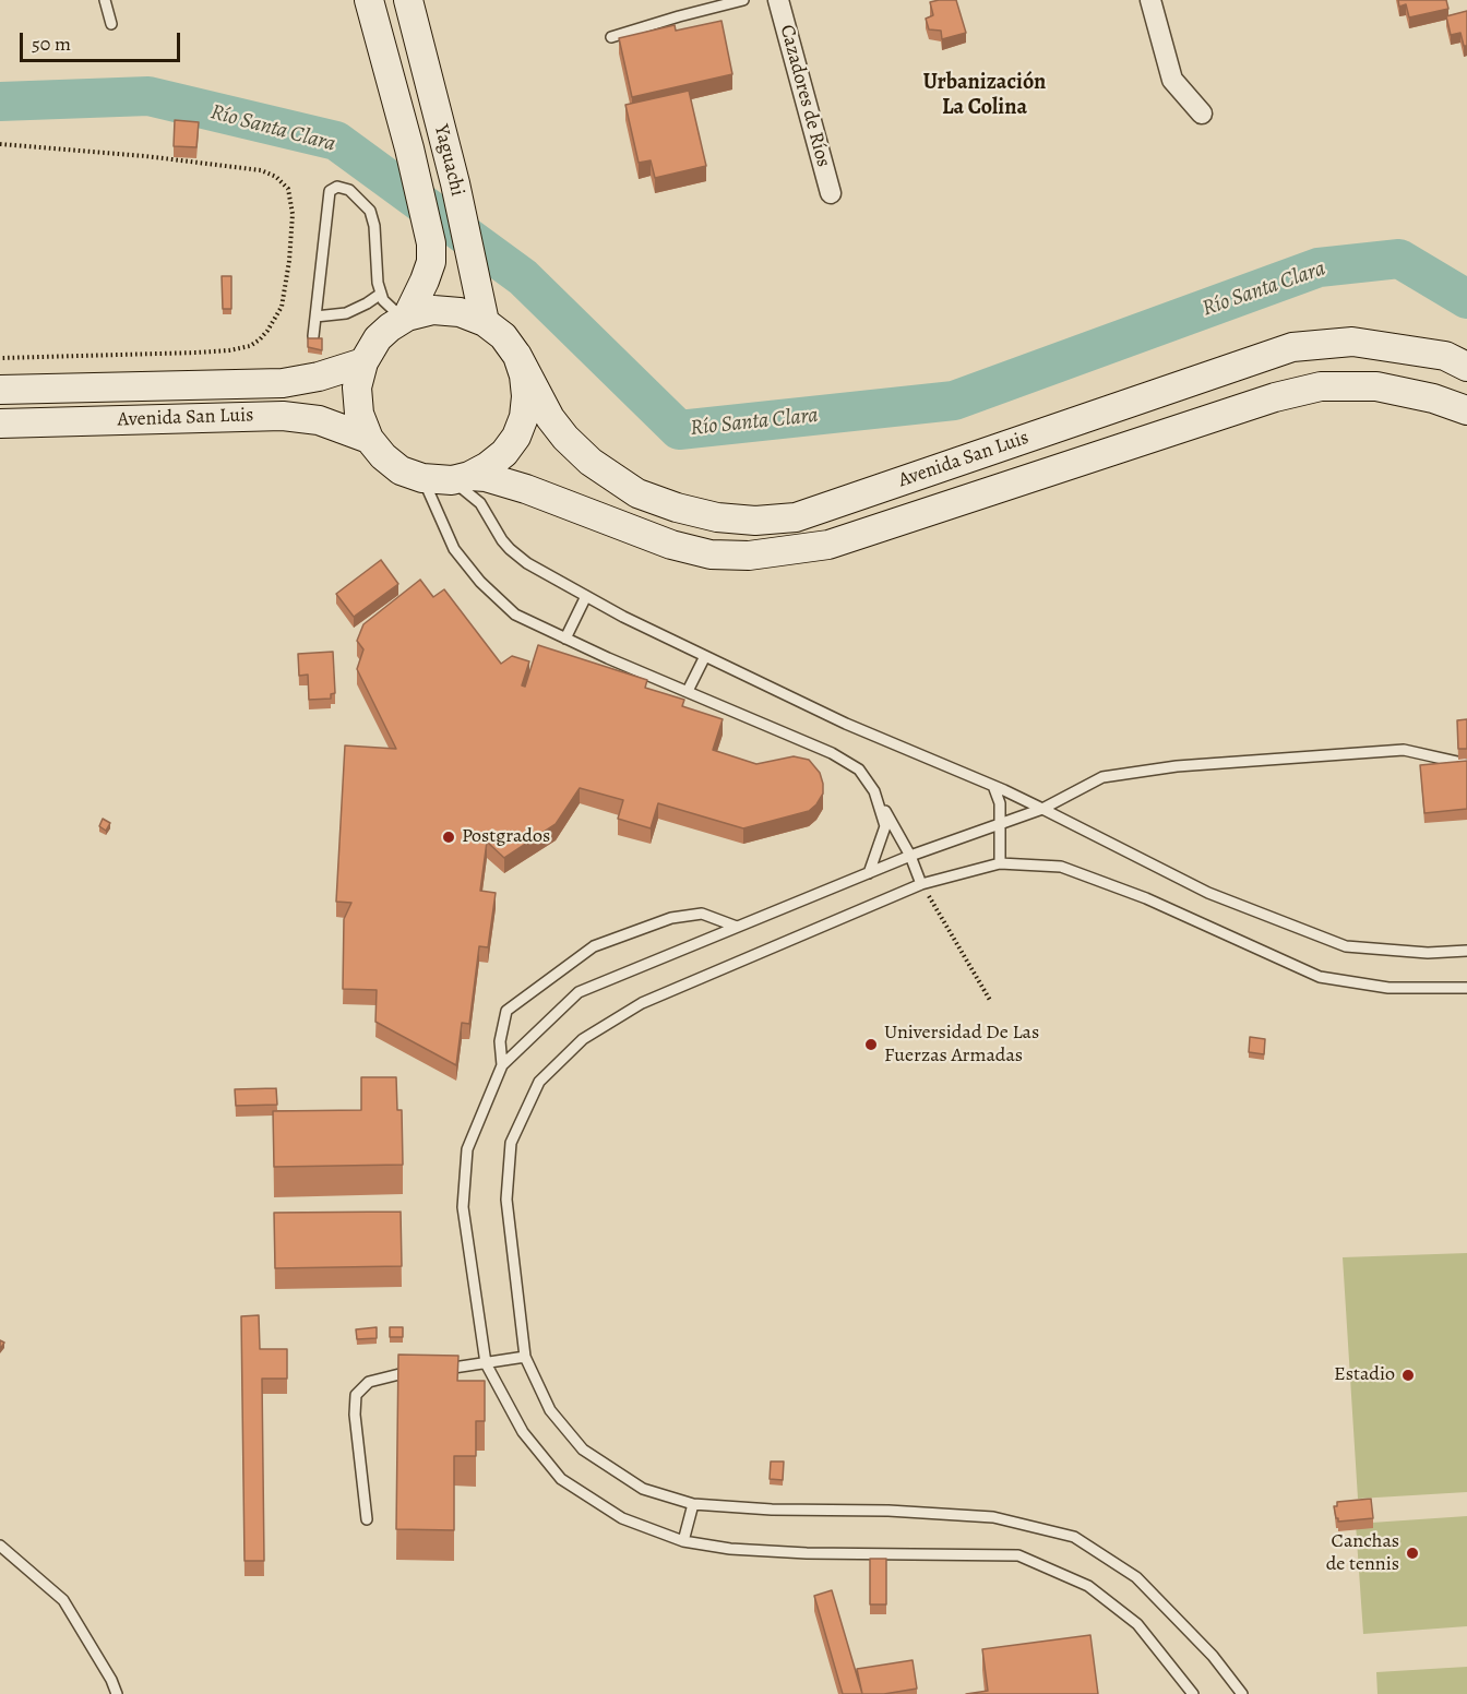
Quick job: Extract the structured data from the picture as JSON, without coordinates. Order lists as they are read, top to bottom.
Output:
{
  "streets": {
    "street": ["Cazadores de Ríos", "Yaguachi", "Avenida San Luis"]
  },
  "crossings": [
    ["Yaguachi", "Avenida San Luis"]
  ],
  "districts": ["Urbanización La Colina"],
  "water": ["Río Santa Clara"],
  "places": [
    "Postgrados",
    "Universidad De Las Fuerzas Armadas",
    "Estadio",
    "Canchas de tennis"
  ],
  "scale_bar": "50 m"
}
